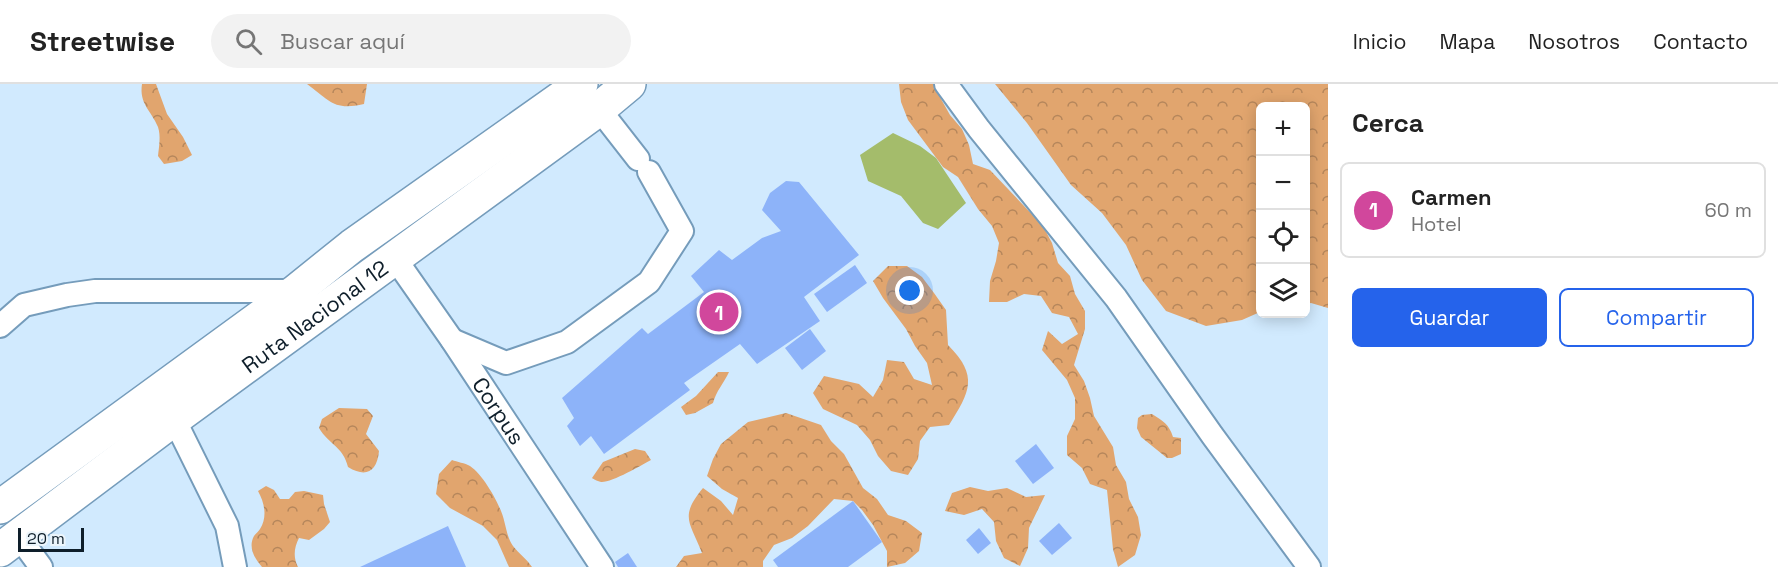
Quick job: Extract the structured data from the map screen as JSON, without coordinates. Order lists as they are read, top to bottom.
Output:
{
  "streets": {
    "highway": ["Ruta Nacional 12"],
    "street": ["Corpus"]
  },
  "crossings": [
    ["Ruta Nacional 12", "Corpus"]
  ],
  "scale_bar": "20 m",
  "page": {
    "header": "Streetwise",
    "search": "Buscar aquí",
    "nav": [
      "Inicio",
      "Mapa",
      "Nosotros",
      "Contacto"
    ],
    "heading": "Cerca",
    "map_buttons": ["+", "−"],
    "list": [
      {
        "mark": "1",
        "name": "Carmen",
        "note": "Hotel",
        "value": "60 m"
      }
    ],
    "buttons": ["Guardar", "Compartir"],
    "pins": "1",
    "scale": "20 m"
  }
}
